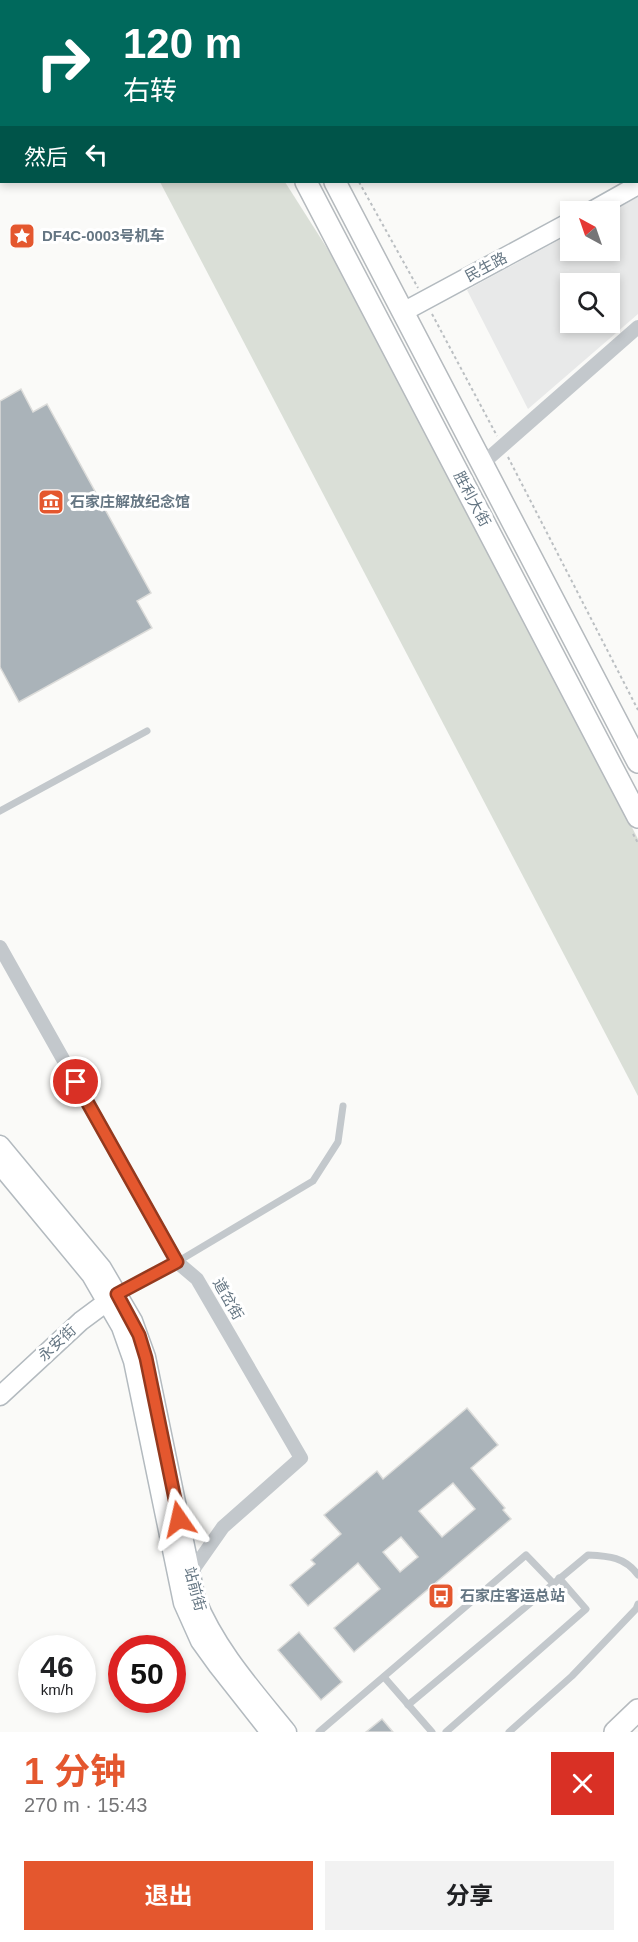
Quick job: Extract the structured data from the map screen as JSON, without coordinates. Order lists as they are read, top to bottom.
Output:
{
  "streets": {
    "main road": [
      "民生路",
      "胜利大街",
      "永安街",
      "站前街"
    ],
    "street": ["道岔街"]
  },
  "crossings": [
    ["民生路", "胜利大街"],
    ["道岔街", "站前街"],
    ["永安街", "站前街"]
  ],
  "places": {
    "place": ["DF4C-0003号机车"],
    "museum": ["石家庄解放纪念馆"],
    "bus stop": ["石家庄客运总站"]
  },
  "north": "top left",
  "page": {
    "turn": ["120 m", "右转"],
    "then": "然后",
    "speed": "46 km/h",
    "limit": "50",
    "heading": ["1 分钟", "270 m · 15:43"],
    "buttons": ["退出", "分享"]
  }
}
